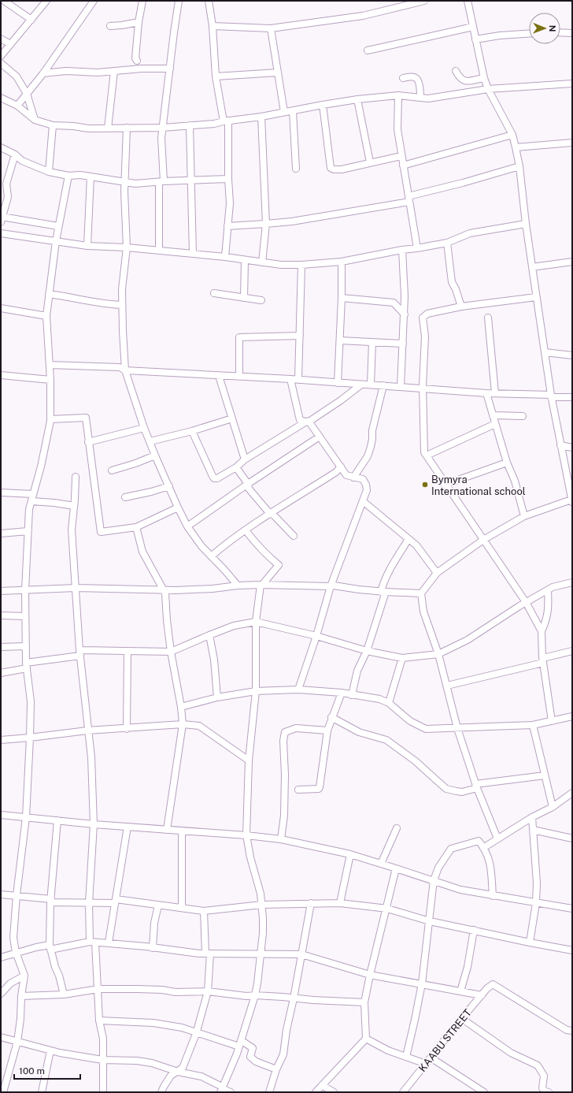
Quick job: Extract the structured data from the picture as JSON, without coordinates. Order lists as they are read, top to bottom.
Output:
{
  "streets": {
    "street": ["KAABU STREET"]
  },
  "places": ["Bymyra International school"],
  "scale_bar": "100 m",
  "north": "right"
}
